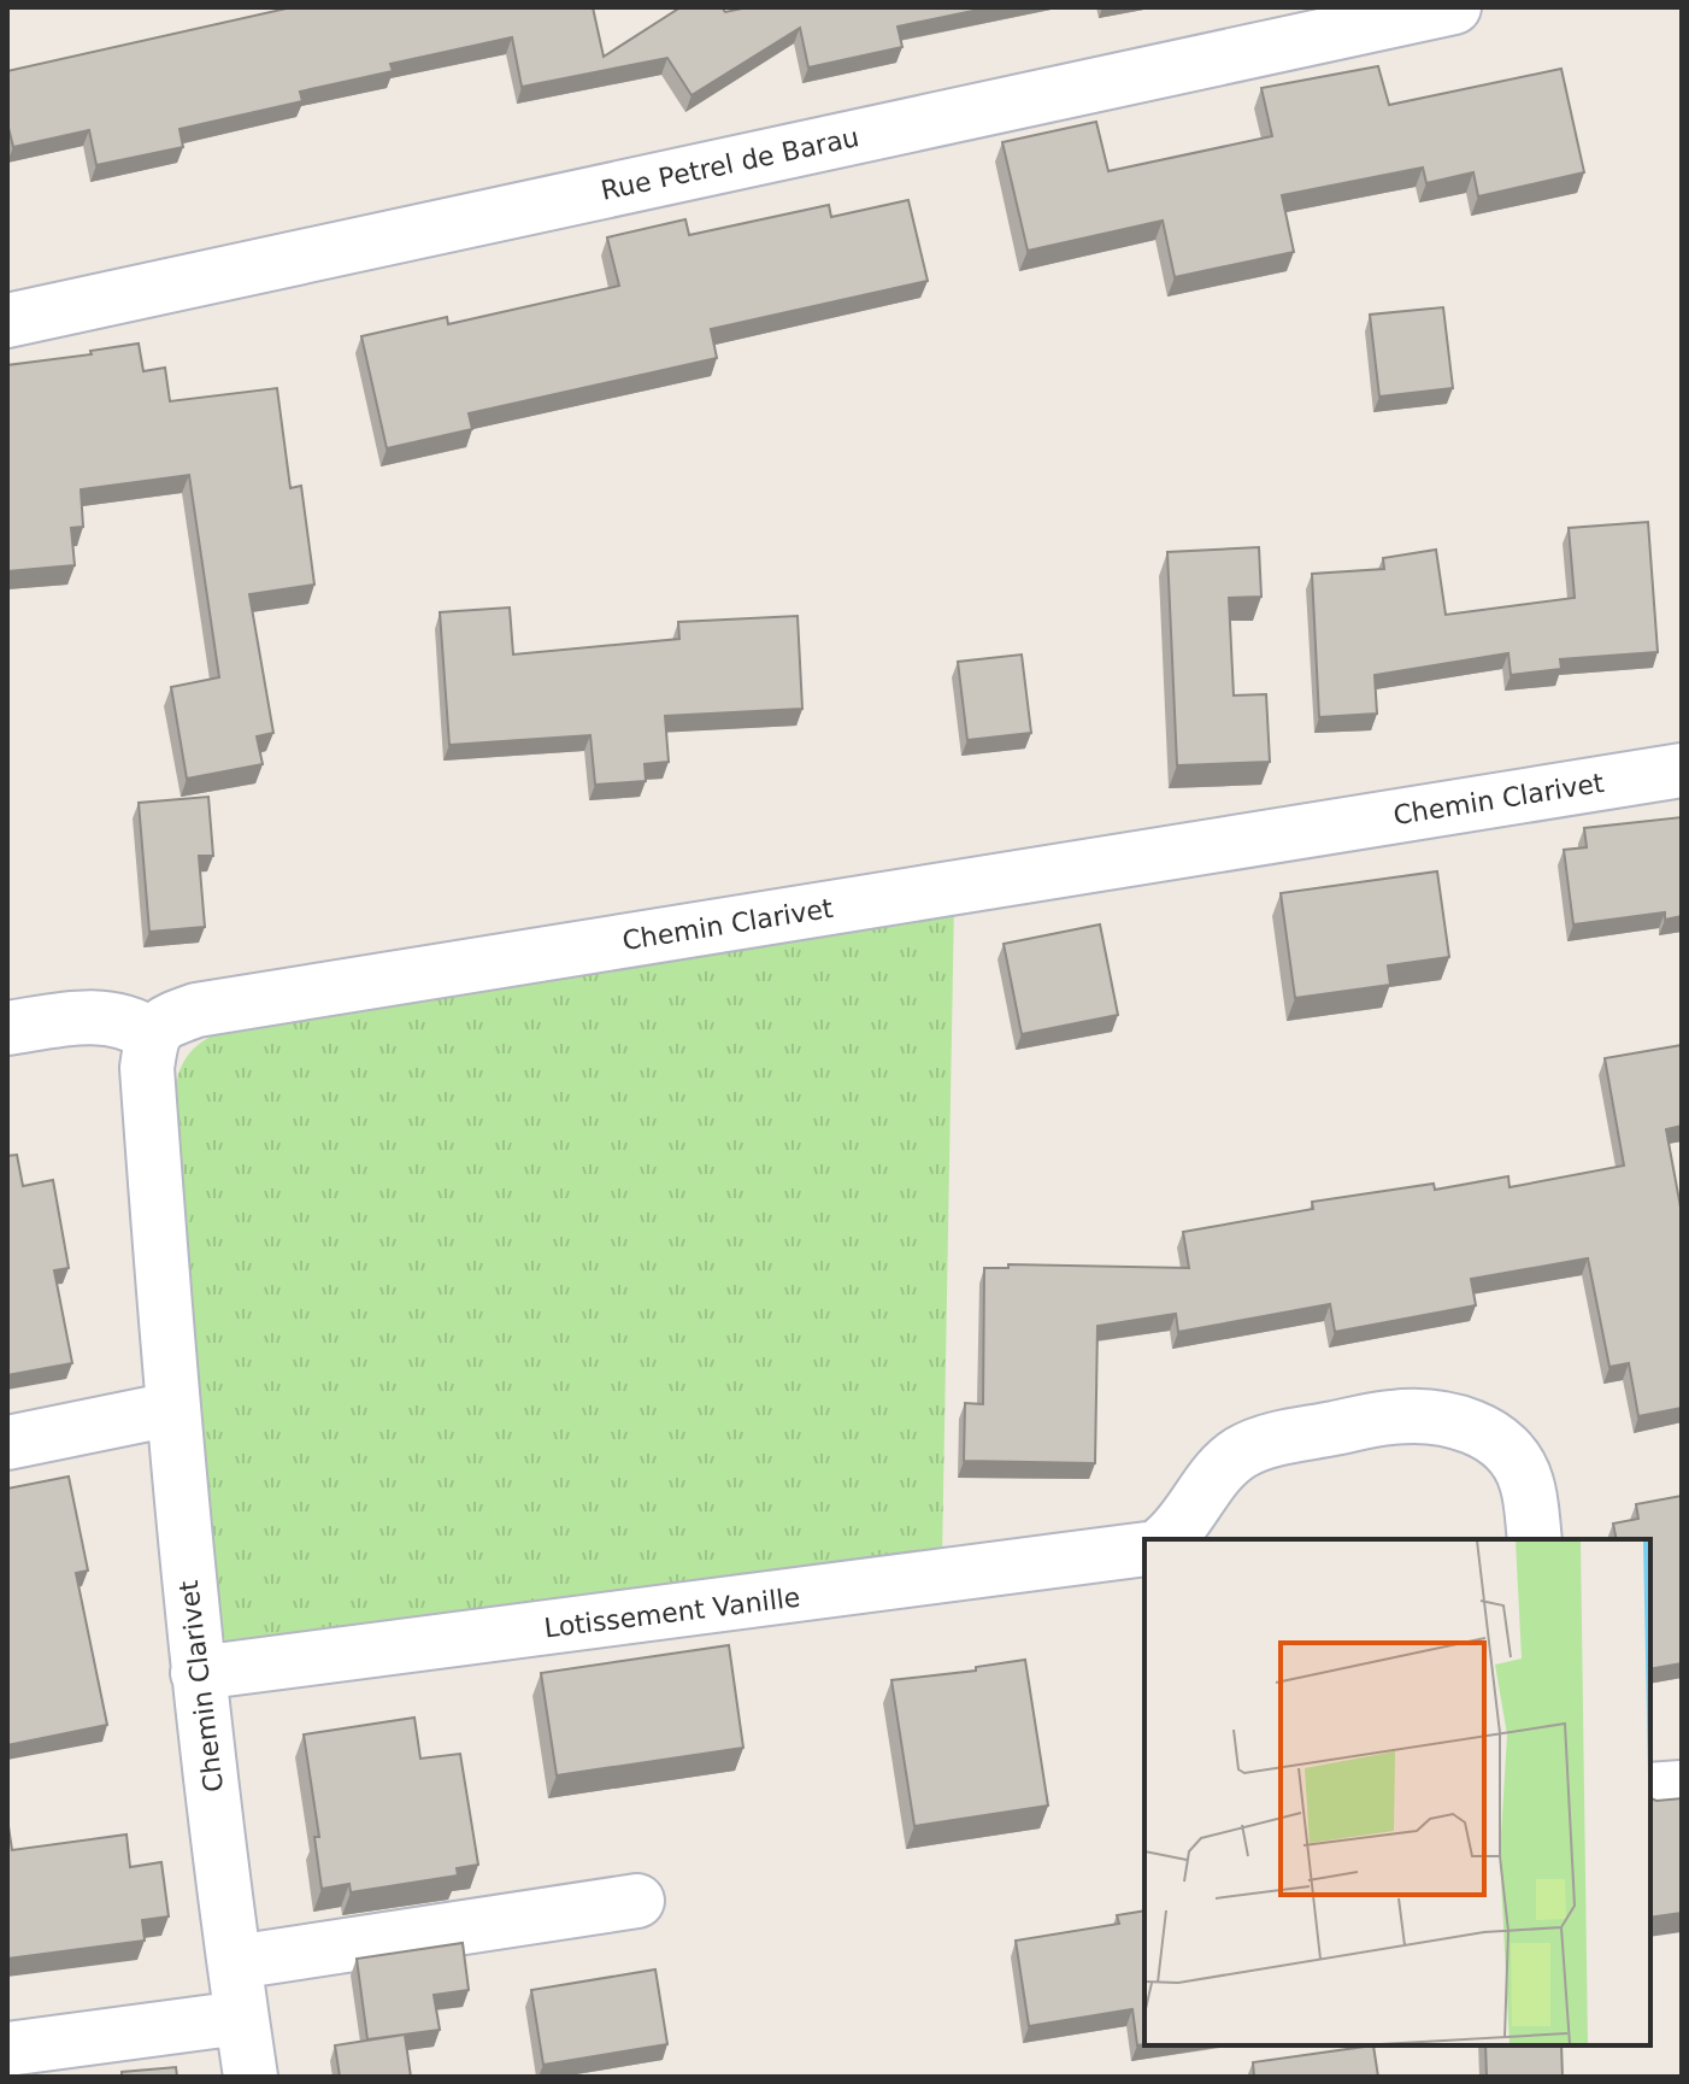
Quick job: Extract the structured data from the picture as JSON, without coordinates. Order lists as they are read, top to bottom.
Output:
{
  "streets": {
    "street": ["Rue Petrel de Barau", "Chemin Clarivet", "Lotissement Vanille"]
  },
  "crossings": [
    ["Chemin Clarivet", "Lotissement Vanille"]
  ]
}
